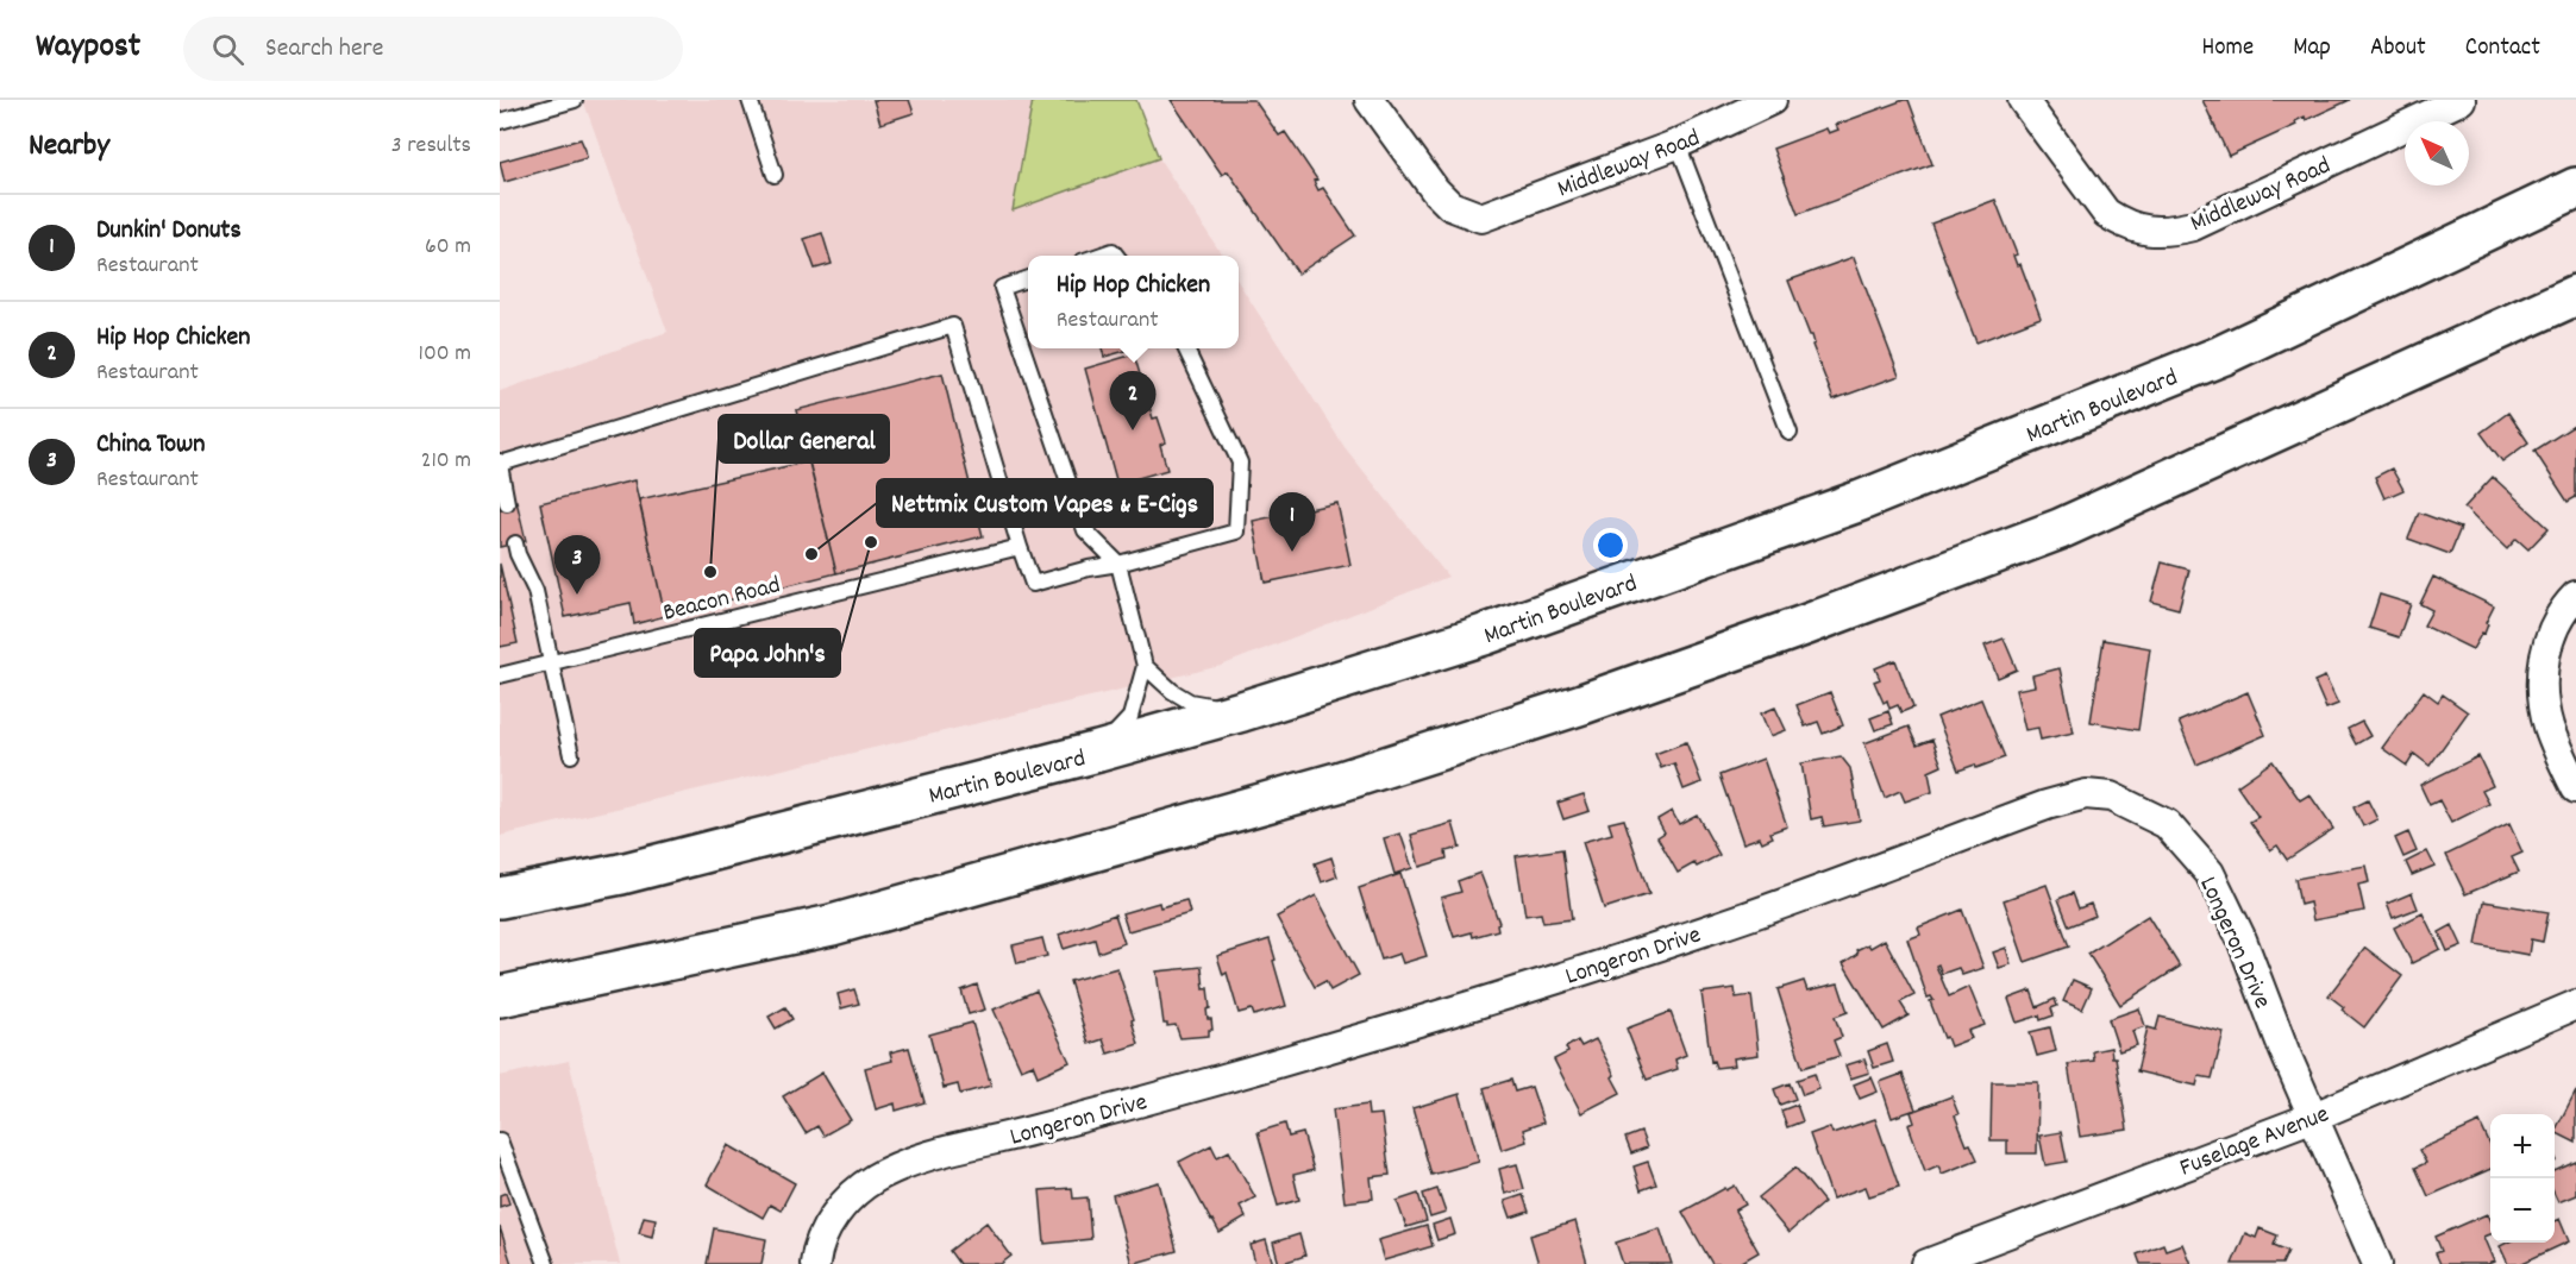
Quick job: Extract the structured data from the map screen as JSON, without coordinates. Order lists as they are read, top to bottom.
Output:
{
  "streets": {
    "main road": ["Martin Boulevard"],
    "street": ["Middleway Road", "Longeron Drive", "Fuselage Avenue"],
    "lane": ["Beacon Road"]
  },
  "crossings": [
    ["Longeron Drive", "Fuselage Avenue"]
  ],
  "places": ["Papa John's", "Nettmix Custom Vapes & E-Cigs", "Dollar General"],
  "north": "top left",
  "page": {
    "header": "Waypost",
    "search": "Search here",
    "nav": [
      "Home",
      "Map",
      "About",
      "Contact"
    ],
    "heading": ["Nearby", "3 results"],
    "list": [
      {
        "mark": "1",
        "name": "Dunkin' Donuts",
        "note": "Restaurant",
        "value": "60 m"
      },
      {
        "mark": "2",
        "name": "Hip Hop Chicken",
        "note": "Restaurant",
        "value": "100 m"
      },
      {
        "mark": "3",
        "name": "China Town",
        "note": "Restaurant",
        "value": "210 m"
      }
    ],
    "popup": ["Hip Hop Chicken", "Restaurant"],
    "pins": ["2", "1", "3"],
    "map_buttons": ["+", "−"]
  }
}
